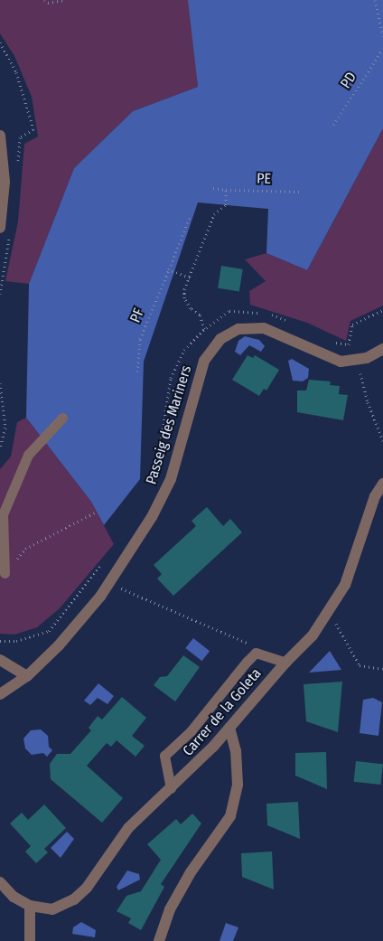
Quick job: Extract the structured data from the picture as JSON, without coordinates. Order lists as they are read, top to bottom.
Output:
{
  "streets": {
    "street": ["Passeig des Mariners", "Carrer de la Goleta"],
    "path": ["PD", "PE", "PF"]
  }
}
